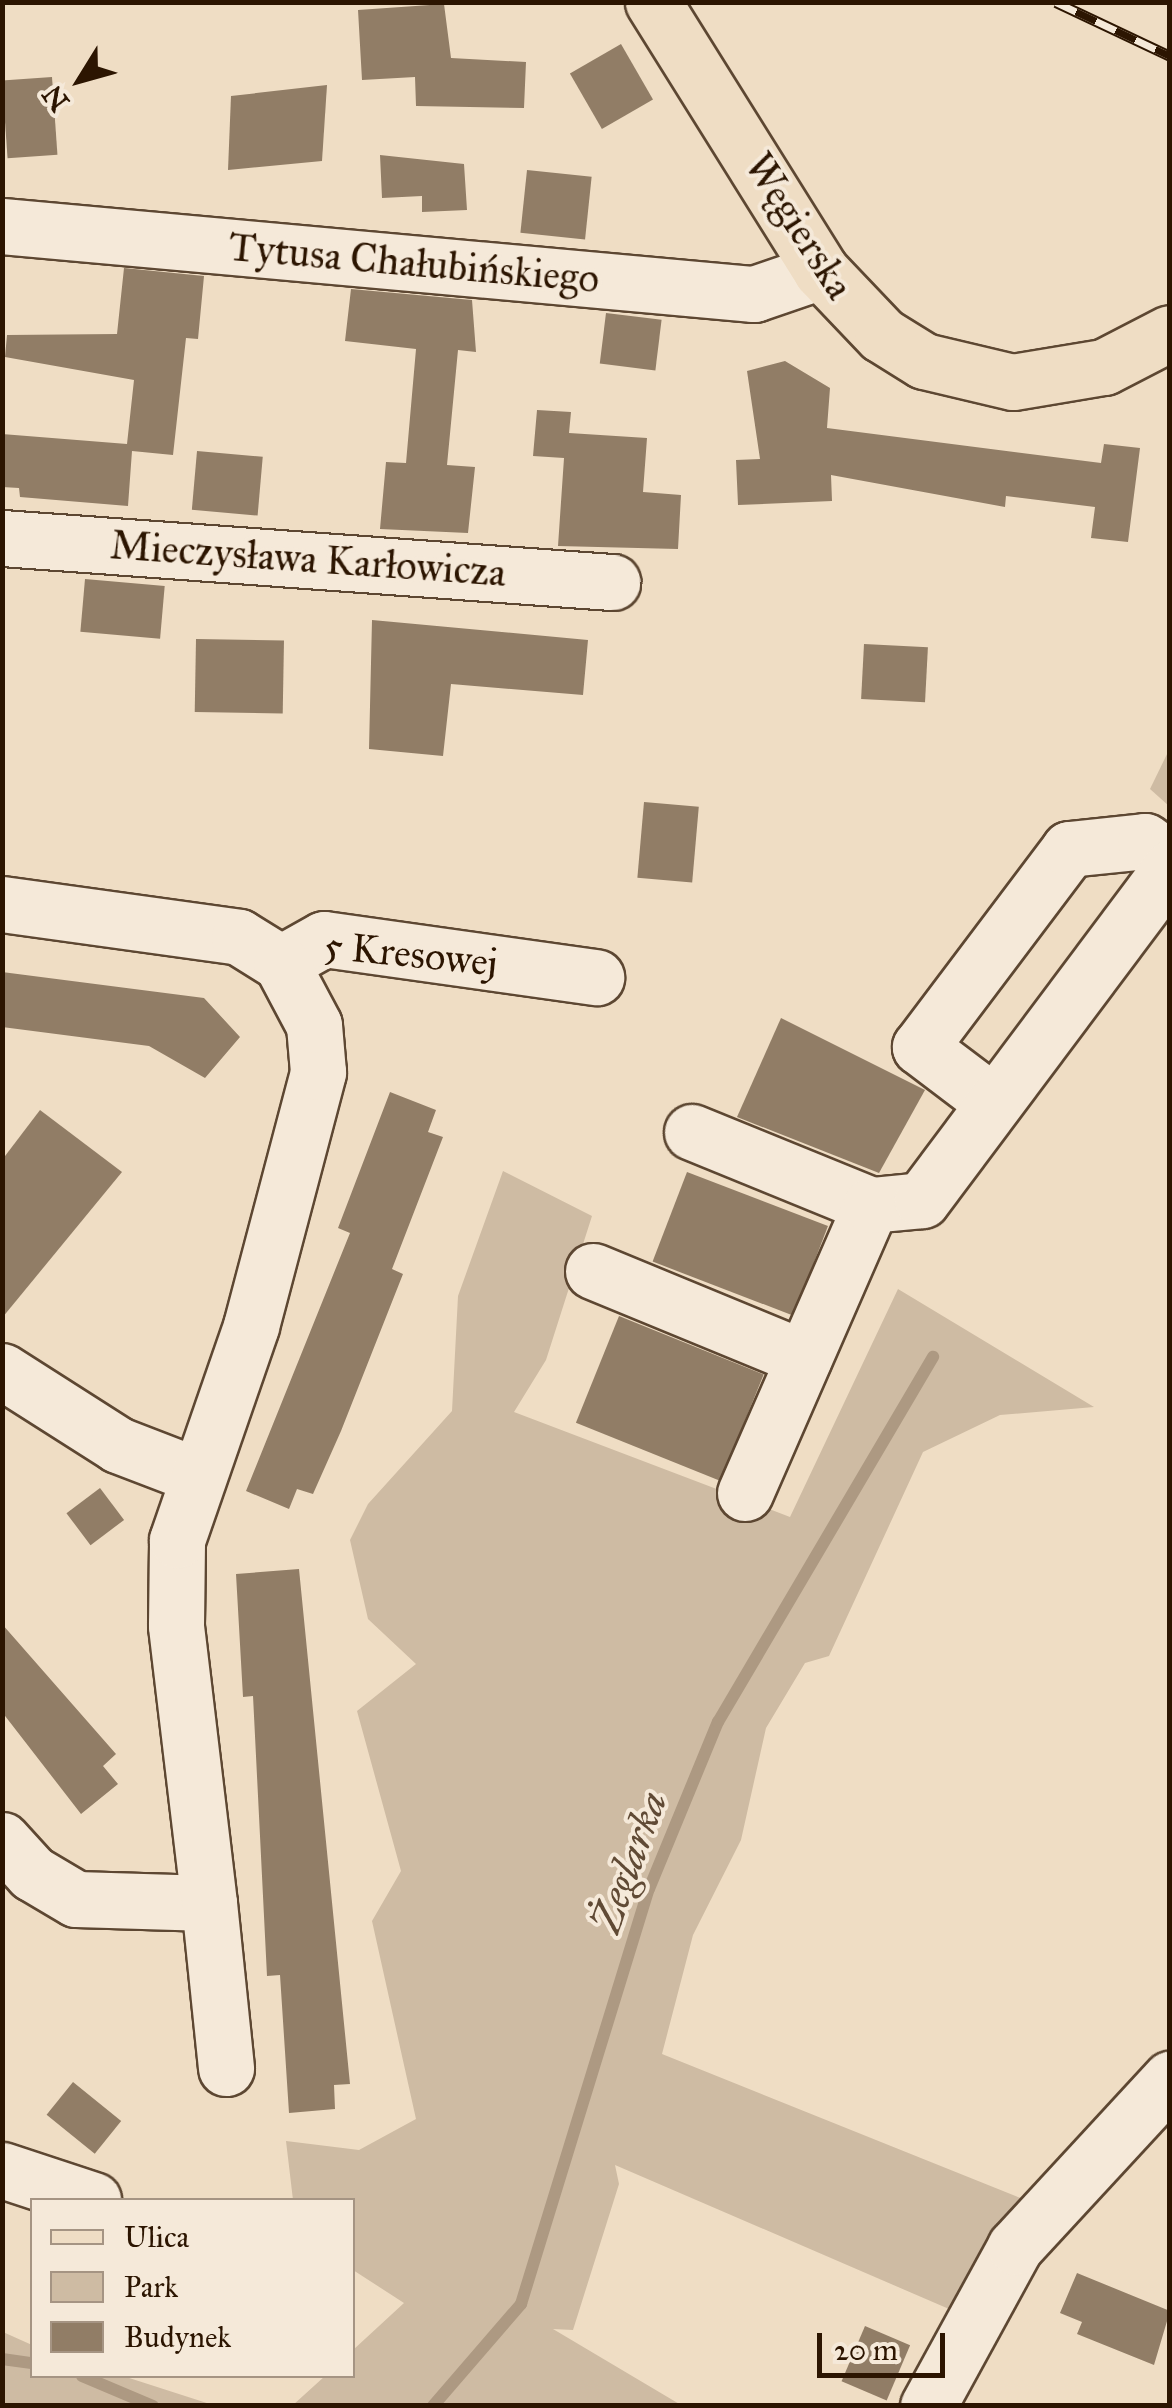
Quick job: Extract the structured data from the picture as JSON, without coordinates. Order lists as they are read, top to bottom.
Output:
{
  "streets": {
    "main road": ["Węgierska"],
    "street": ["Tytusa Chałubińskiego", "Mieczysława Karłowicza", "5 Kresowej"]
  },
  "crossings": [
    ["Węgierska", "Tytusa Chałubińskiego"]
  ],
  "water": ["Żeglarka"],
  "legend": ["Ulica", "Park", "Budynek"],
  "scale_bar": "20 m",
  "north": "bottom left"
}
